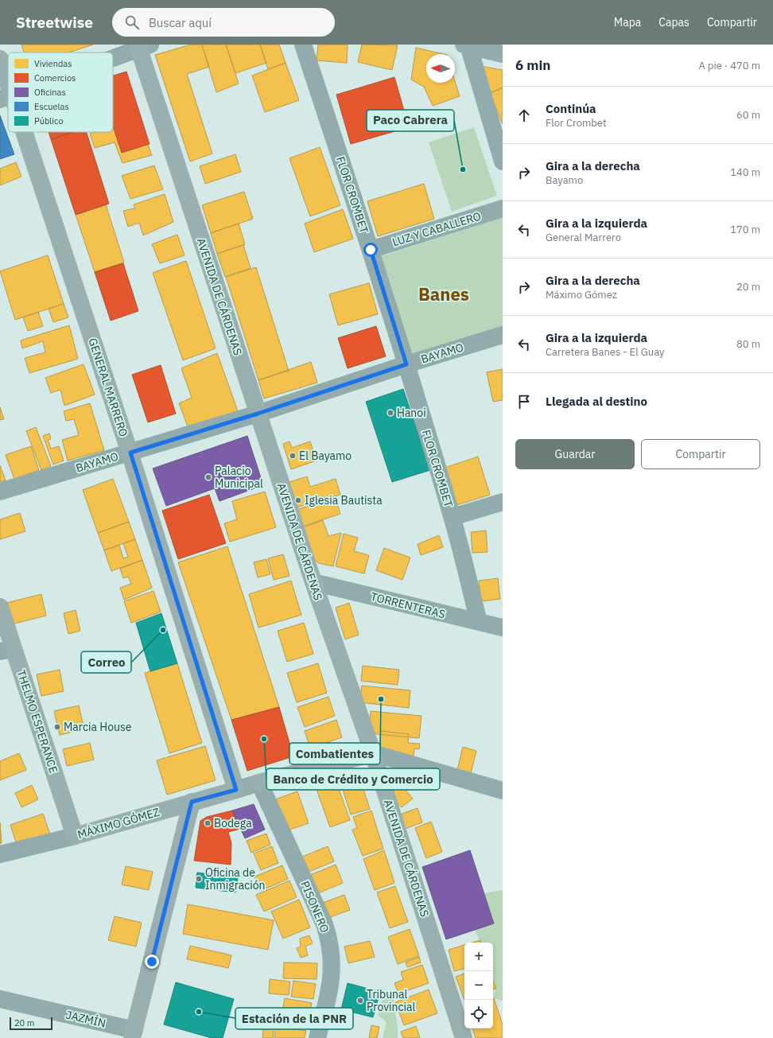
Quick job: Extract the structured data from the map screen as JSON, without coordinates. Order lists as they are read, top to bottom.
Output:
{
  "streets": {
    "main road": [
      "AVENIDA DE CÁRDENAS",
      "GENERAL MARRERO",
      "THELMO ESPERANCE",
      "MÁXIMO GÓMEZ"
    ],
    "street": [
      "FLOR CROMBET",
      "LUZ Y CABALLERO",
      "BAYAMO",
      "TORRENTERAS",
      "PISONERO",
      "JAZMÍN"
    ]
  },
  "crossings": [
    ["FLOR CROMBET", "LUZ Y CABALLERO"],
    ["FLOR CROMBET", "BAYAMO"],
    ["FLOR CROMBET", "TORRENTERAS"],
    ["AVENIDA DE CÁRDENAS", "BAYAMO"],
    ["AVENIDA DE CÁRDENAS", "TORRENTERAS"],
    ["BAYAMO", "GENERAL MARRERO"],
    ["GENERAL MARRERO", "MÁXIMO GÓMEZ"],
    ["THELMO ESPERANCE", "MÁXIMO GÓMEZ"]
  ],
  "districts": ["Banes"],
  "places": [
    "Paco Cabrera",
    "Hanoi",
    "El Bayamo",
    "Palacio Municipal",
    "Iglesia Bautista",
    "Correo",
    "Combatientes",
    "Marcia House",
    "Banco de Crédito y Comercio",
    "Bodega",
    "Oficina de Inmigración",
    "Tribunal Provincial",
    "Estación de la PNR"
  ],
  "legend": [
    "Viviendas",
    "Comercios",
    "Oficinas",
    "Escuelas",
    "Público"
  ],
  "scale_bar": "20 m",
  "north": "left",
  "page": {
    "header": "Streetwise",
    "search": "Buscar aquí",
    "nav": ["Mapa", "Capas", "Compartir"],
    "heading": ["6 min", "A pie · 470 m"],
    "list": [
      ["Continúa", "Flor Crombet", "60 m"],
      ["Gira a la derecha", "Bayamo", "140 m"],
      ["Gira a la izquierda", "General Marrero", "170 m"],
      ["Gira a la derecha", "Máximo Gómez", "20 m"],
      ["Gira a la izquierda", "Carretera Banes - El Guay", "80 m"],
      "Llegada al destino"
    ],
    "buttons": ["Guardar", "Compartir"],
    "map_buttons": ["+", "−"],
    "scale": "20 m"
  }
}
